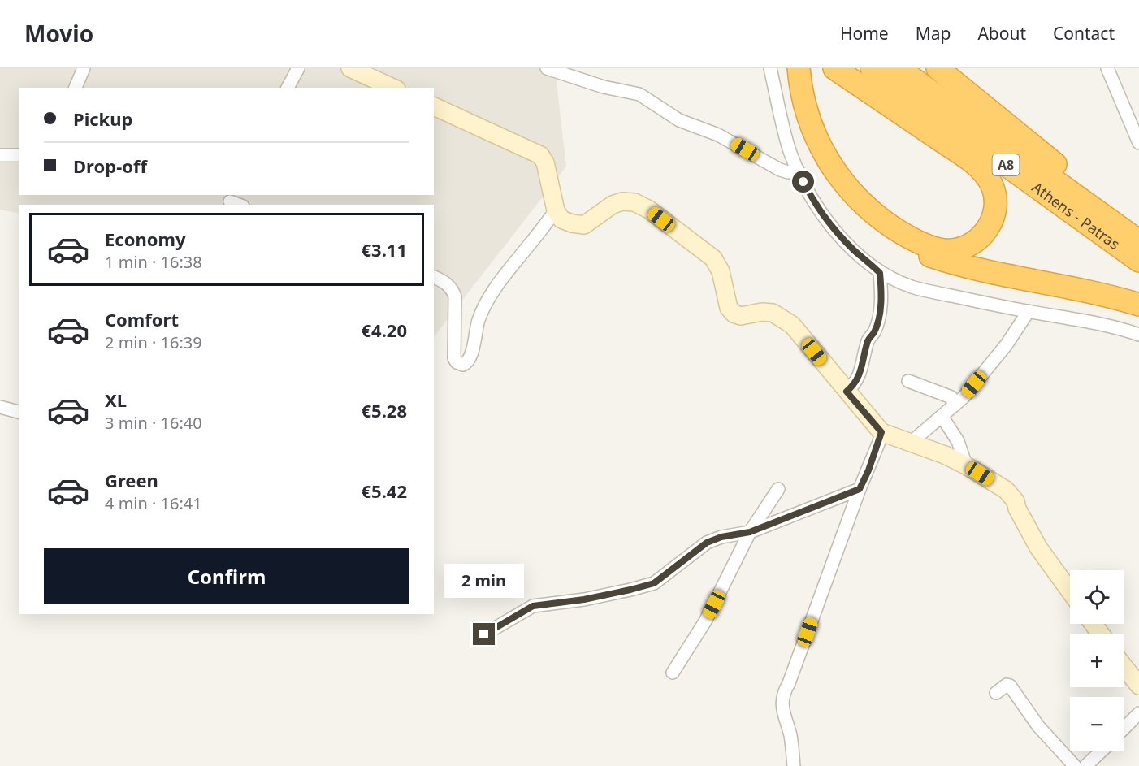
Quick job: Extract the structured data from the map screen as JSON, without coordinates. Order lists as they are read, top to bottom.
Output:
{
  "streets": {
    "highway": ["Α8", "Athens - Patras"]
  },
  "page": {
    "header": "Movio",
    "nav": [
      "Home",
      "Map",
      "About",
      "Contact"
    ],
    "banner": ["Pickup", "Drop-off"],
    "list": [
      {
        "name": "Economy",
        "note": "1 min · 16:38",
        "value": "€3.11"
      },
      {
        "name": "Comfort",
        "note": "2 min · 16:39",
        "value": "€4.20"
      },
      {
        "name": "XL",
        "note": "3 min · 16:40",
        "value": "€5.28"
      },
      {
        "name": "Green",
        "note": "4 min · 16:41",
        "value": "€5.42"
      }
    ],
    "buttons": "Confirm",
    "bubble": "2 min",
    "map_buttons": ["+", "−"]
  }
}
